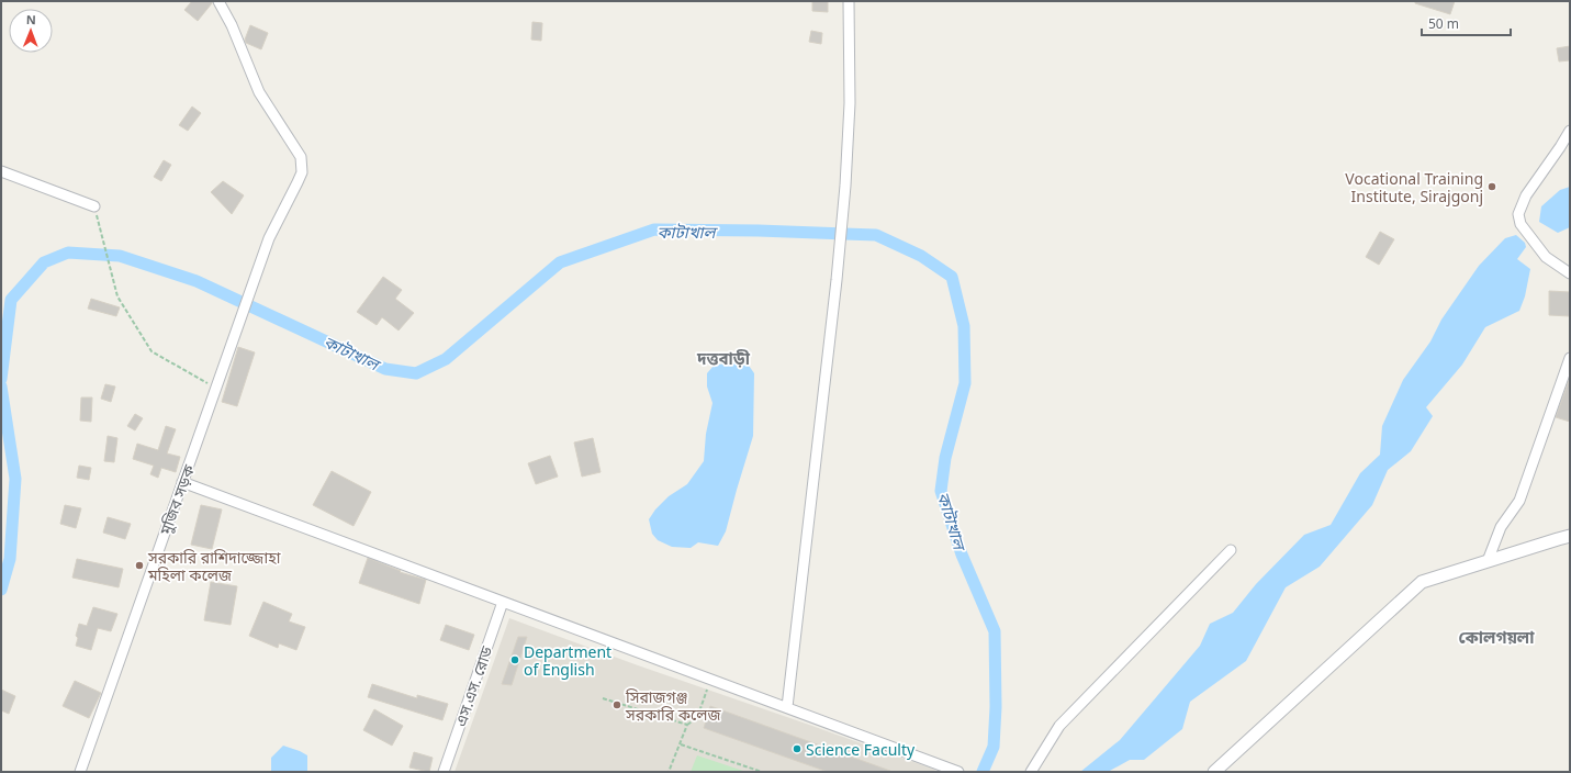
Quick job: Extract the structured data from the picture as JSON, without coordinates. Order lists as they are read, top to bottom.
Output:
{
  "streets": {
    "street": ["মুজিব সড়ক", "এস.এস. রোড"]
  },
  "districts": ["দত্তবাড়ী", "কোলগয়লা"],
  "water": ["কাটাখাল"],
  "places": [
    "Vocational Training Institute, Sirajgonj",
    "সরকারি রাশিদাজ্জোহা মহিলা কলেজ",
    "Department of English",
    "সিরাজগঞ্জ সরকারি কলেজ",
    "Science Faculty"
  ],
  "scale_bar": "50 m",
  "north": "top"
}
